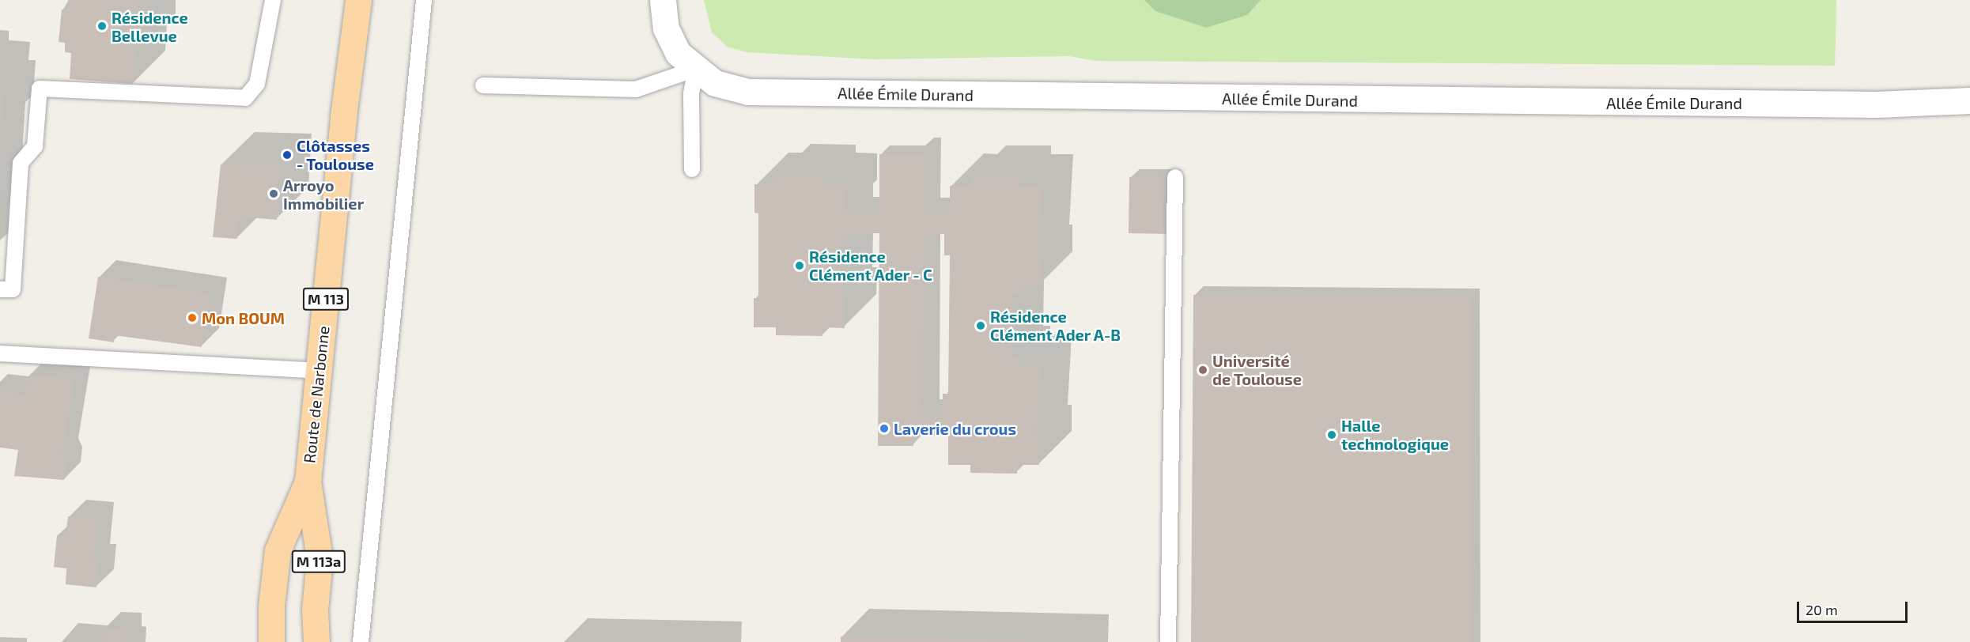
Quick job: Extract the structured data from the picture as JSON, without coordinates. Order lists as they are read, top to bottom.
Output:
{
  "streets": {
    "main road": ["M 113", "Route de Narbonne", "M 113a"],
    "street": ["Allée Émile Durand"]
  },
  "crossings": [
    ["Route de Narbonne", "M 113a"]
  ],
  "places": [
    "Résidence Bellevue",
    "Clôtasses - Toulouse",
    "Arroyo Immobilier",
    "Résidence Clément Ader - C",
    "Mon BOUM",
    "Résidence Clément Ader A-B",
    "Université de Toulouse",
    "Laverie du crous",
    "Halle technologique"
  ],
  "scale_bar": "20 m"
}
